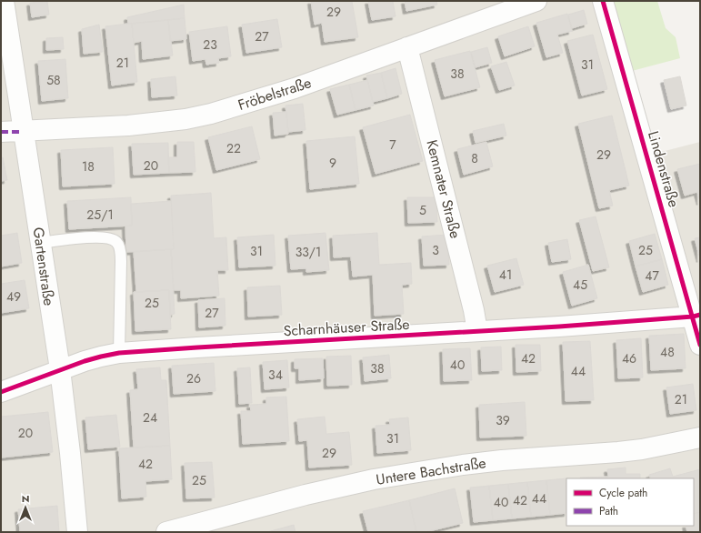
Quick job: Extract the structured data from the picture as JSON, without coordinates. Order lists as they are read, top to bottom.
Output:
{
  "streets": {
    "street": [
      "Fröbelstraße",
      "Lindenstraße",
      "Kemnater Straße",
      "Gartenstraße",
      "Scharnhäuser Straße",
      "Untere Bachstraße"
    ]
  },
  "crossings": [
    ["Fröbelstraße", "Kemnater Straße"],
    ["Fröbelstraße", "Gartenstraße"],
    ["Lindenstraße", "Scharnhäuser Straße"],
    ["Kemnater Straße", "Scharnhäuser Straße"],
    ["Gartenstraße", "Scharnhäuser Straße"]
  ],
  "house_numbers": [
    "29",
    "27",
    "23",
    "21",
    "31",
    "38",
    "58",
    "7",
    "22",
    "29",
    "8",
    "9",
    "20",
    "18",
    "5",
    "25/1",
    "3",
    "25",
    "31",
    "33/1",
    "41",
    "47",
    "45",
    "49",
    "25",
    "27",
    "48",
    "42",
    "46",
    "40",
    "38",
    "44",
    "34",
    "26",
    "21",
    "24",
    "39",
    "20",
    "31",
    "29",
    "42",
    "25",
    "44",
    "42",
    "40"
  ],
  "legend": ["Cycle path", "Path"],
  "north": "top"
}
